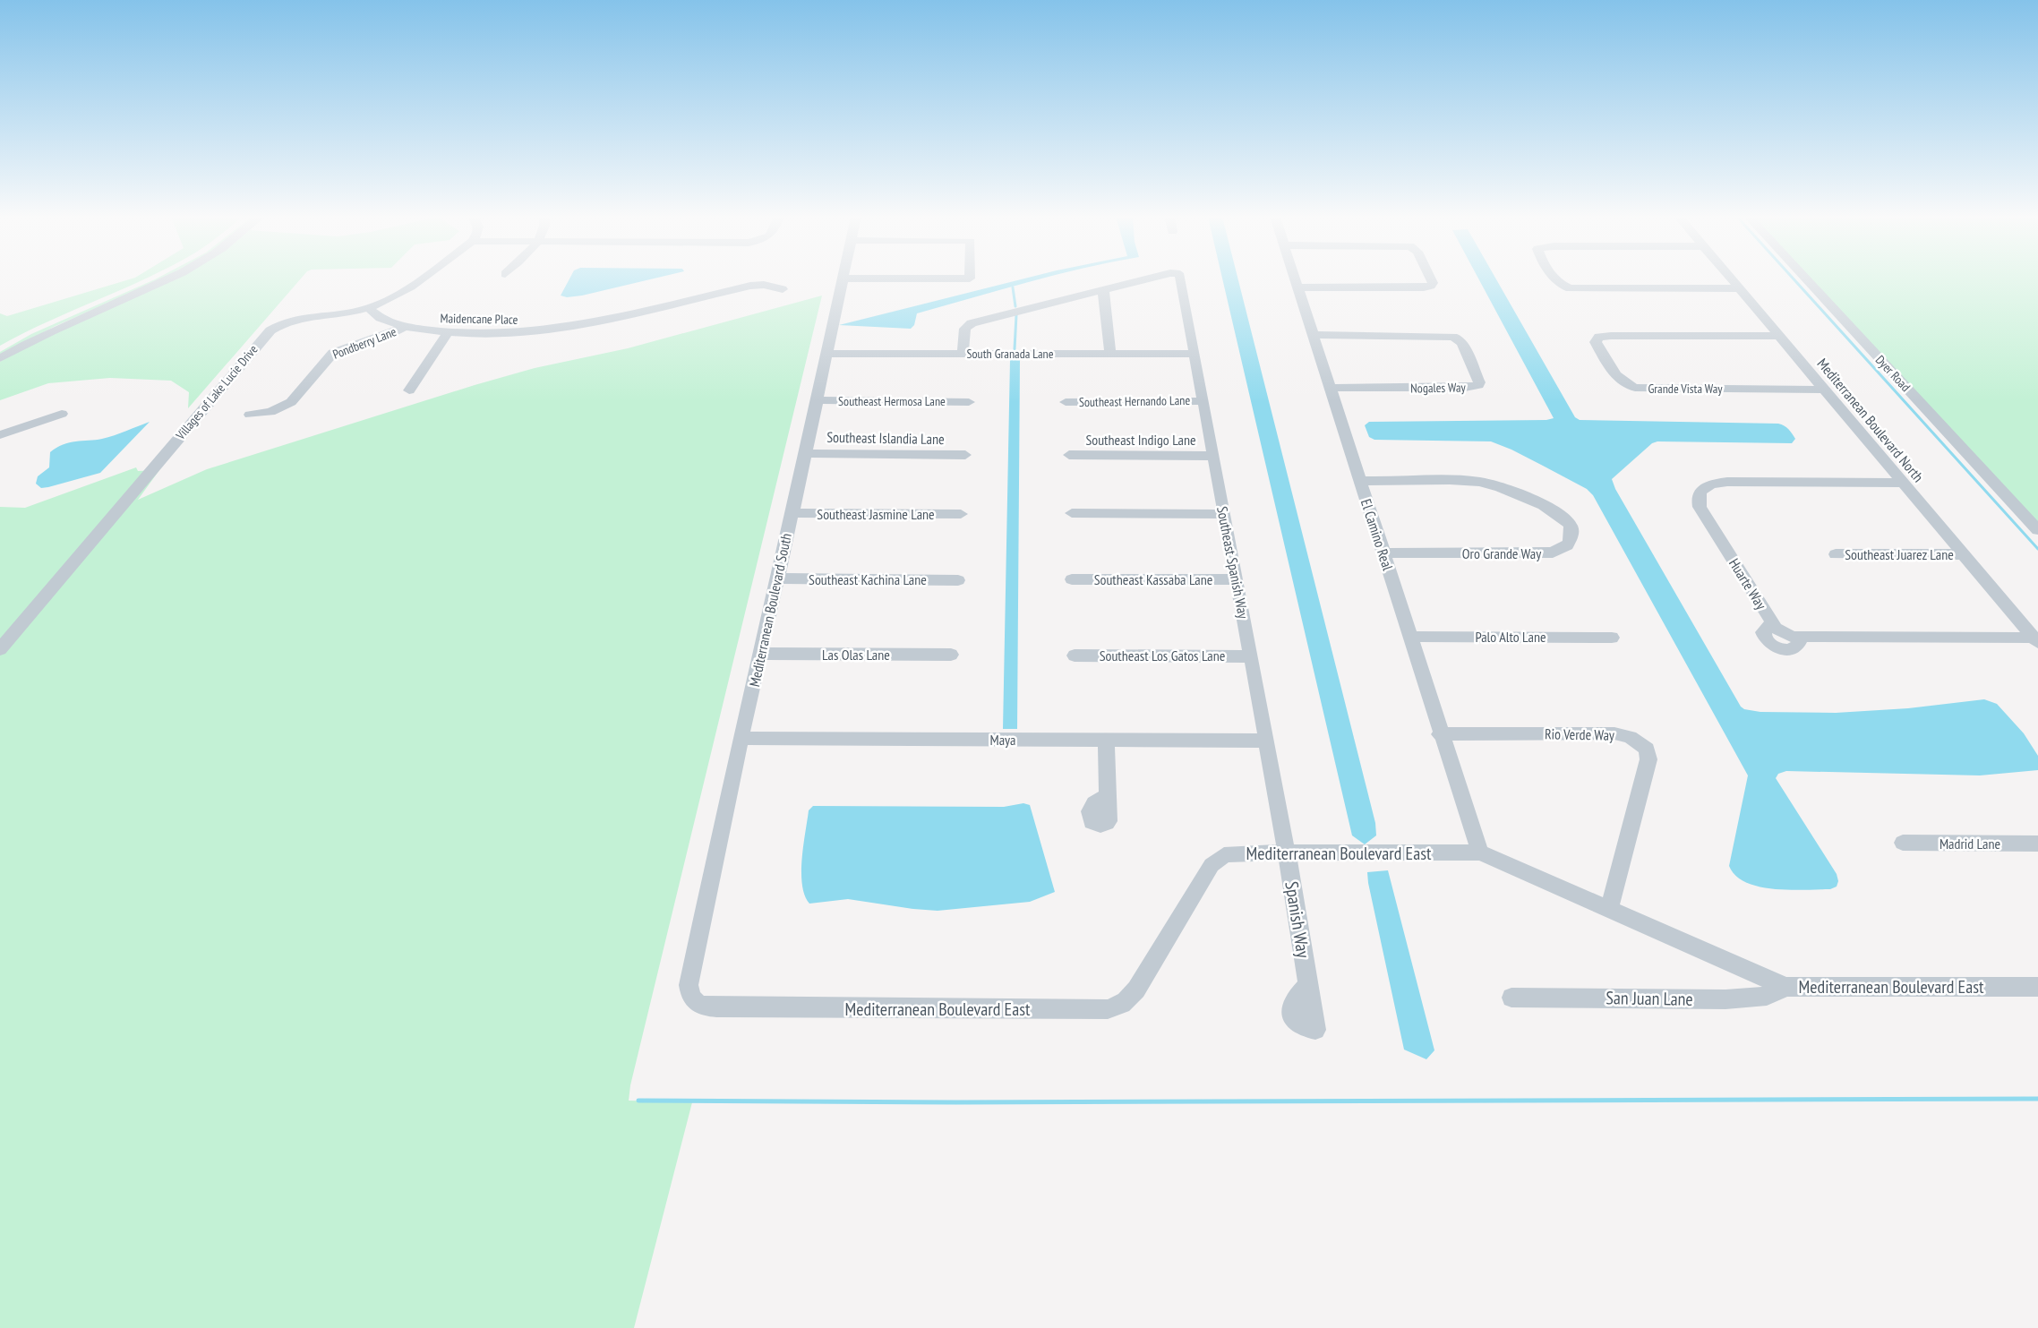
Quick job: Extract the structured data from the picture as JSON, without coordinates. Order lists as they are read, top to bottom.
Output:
{
  "streets": {
    "street": [
      "Maidencane Place",
      "Pondberry Lane",
      "South Granada Lane",
      "Dyer Road",
      "Nogales Way",
      "Grande Vista Way",
      "Villages of Lake Lucie Drive",
      "Southeast Hermosa Lane",
      "Southeast Hernando Lane",
      "Mediterranean Boulevard North",
      "Southeast Islandia Lane",
      "Southeast Indigo Lane",
      "Southeast Jasmine Lane",
      "El Camino Real",
      "Oro Grande Way",
      "Southeast Juarez Lane",
      "Southeast Spanish Way",
      "Southeast Kachina Lane",
      "Southeast Kassaba Lane",
      "Huarte Way",
      "Mediterranean Boulevard South",
      "Palo Alto Lane",
      "Las Olas Lane",
      "Southeast Los Gatos Lane",
      "Rio Verde Way",
      "Maya",
      "Madrid Lane",
      "Mediterranean Boulevard East",
      "Spanish Way",
      "San Juan Lane"
    ]
  },
  "crossings": [
    ["Maidencane Place", "Pondberry Lane"],
    ["Maidencane Place", "Villages of Lake Lucie Drive"],
    ["South Granada Lane", "Southeast Spanish Way"],
    ["South Granada Lane", "Mediterranean Boulevard South"],
    ["Nogales Way", "El Camino Real"],
    ["Grande Vista Way", "Mediterranean Boulevard North"],
    ["Southeast Hermosa Lane", "Mediterranean Boulevard South"],
    ["Southeast Hernando Lane", "Southeast Spanish Way"],
    ["Mediterranean Boulevard North", "Southeast Juarez Lane"],
    ["Mediterranean Boulevard North", "Huarte Way"],
    ["Southeast Islandia Lane", "Mediterranean Boulevard South"],
    ["Southeast Indigo Lane", "Southeast Spanish Way"],
    ["Southeast Jasmine Lane", "Mediterranean Boulevard South"],
    ["El Camino Real", "Oro Grande Way"],
    ["El Camino Real", "Palo Alto Lane"],
    ["El Camino Real", "Rio Verde Way"],
    ["El Camino Real", "Mediterranean Boulevard East"],
    ["Southeast Spanish Way", "Southeast Kassaba Lane"],
    ["Southeast Spanish Way", "Southeast Los Gatos Lane"],
    ["Southeast Spanish Way", "Maya"],
    ["Southeast Spanish Way", "Mediterranean Boulevard East"],
    ["Southeast Spanish Way", "Spanish Way"],
    ["Southeast Kachina Lane", "Mediterranean Boulevard South"],
    ["Mediterranean Boulevard South", "Las Olas Lane"],
    ["Mediterranean Boulevard South", "Maya"],
    ["Mediterranean Boulevard South", "Mediterranean Boulevard East"],
    ["Rio Verde Way", "Mediterranean Boulevard East"],
    ["Mediterranean Boulevard East", "Spanish Way"],
    ["Mediterranean Boulevard East", "San Juan Lane"]
  ]
}
